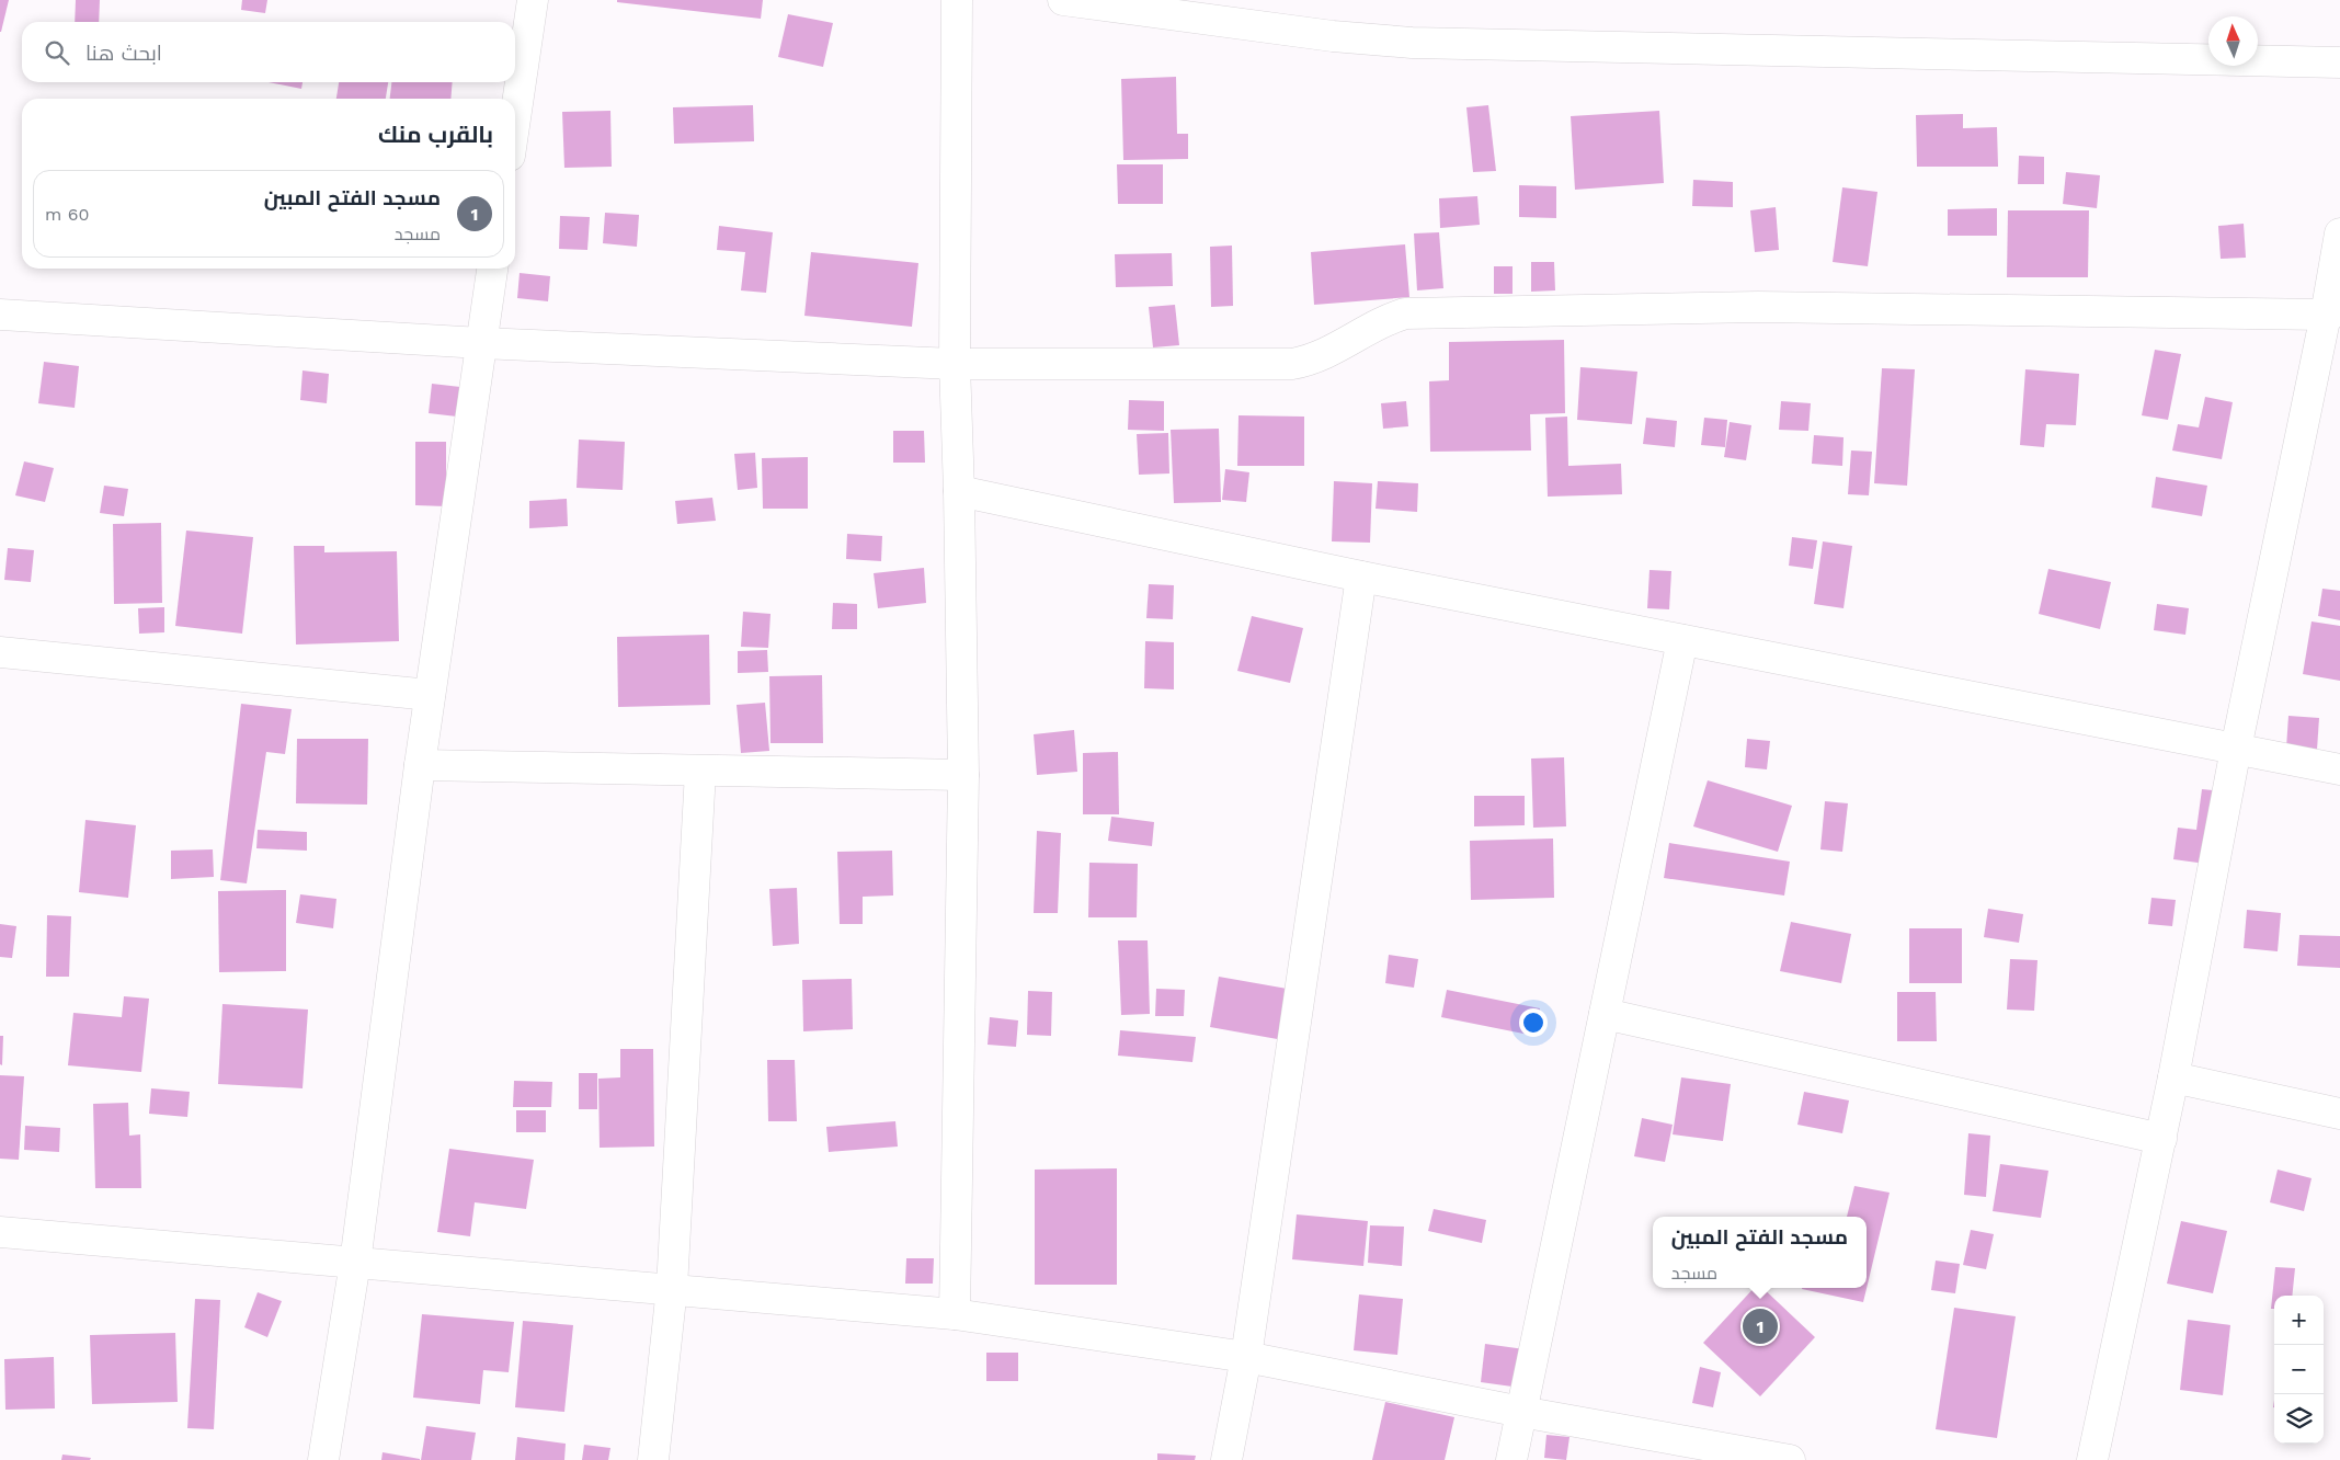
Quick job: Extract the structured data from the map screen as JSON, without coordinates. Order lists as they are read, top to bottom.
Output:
{
  "north": "top",
  "page": {
    "search": "ابحث هنا",
    "heading": "بالقرب منك",
    "list": [
      {
        "mark": "1",
        "name": "مسجد الفتح المبين",
        "note": "مسجد",
        "value": "60 m"
      }
    ],
    "popup": ["مسجد الفتح المبين", "مسجد"],
    "map_buttons": ["+", "−"],
    "pins": "1"
  }
}
